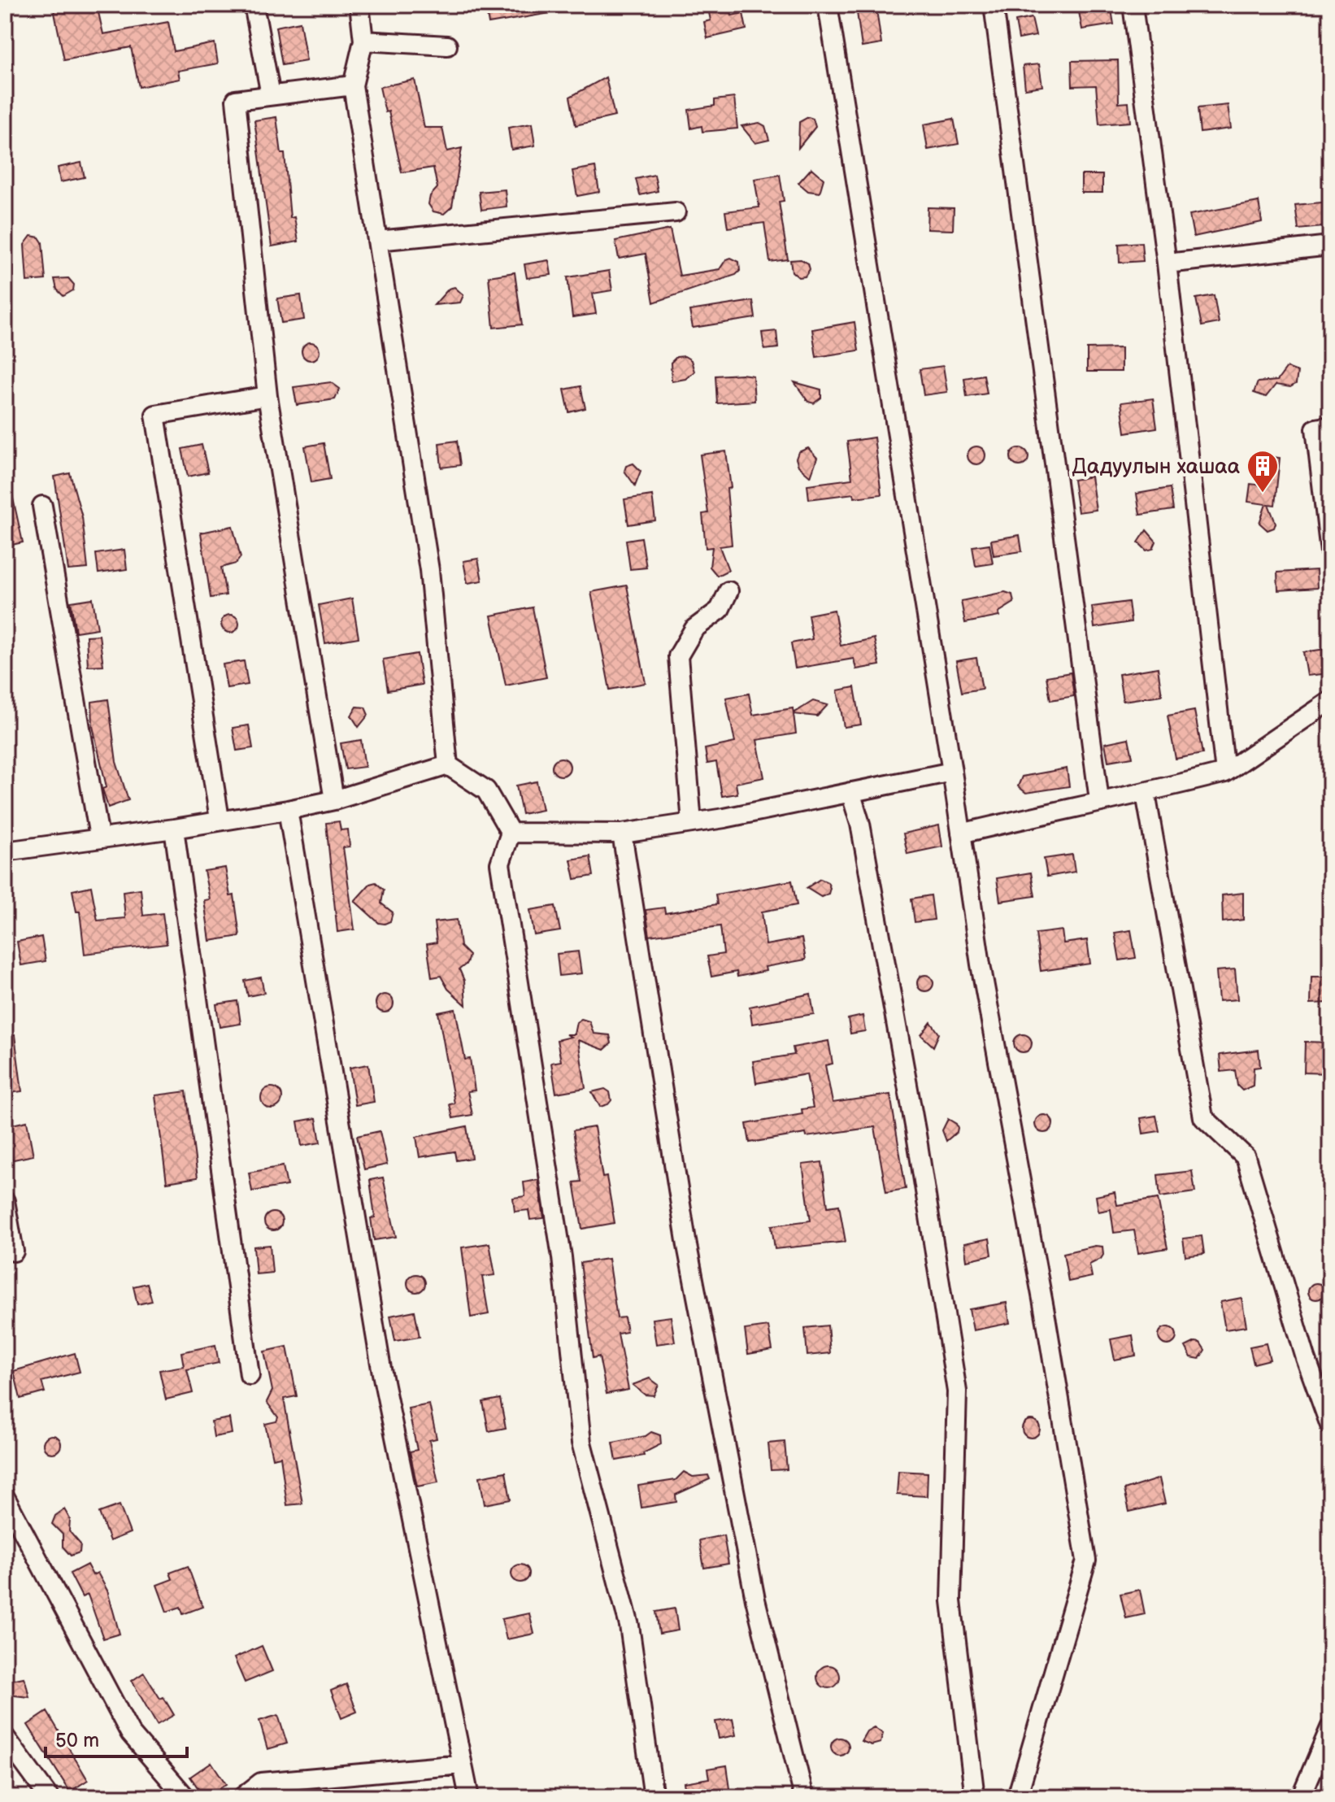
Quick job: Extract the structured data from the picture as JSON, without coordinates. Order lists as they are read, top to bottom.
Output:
{
  "places": {
    "building": ["Дадуулын хашаа"]
  },
  "scale_bar": "50 m"
}
